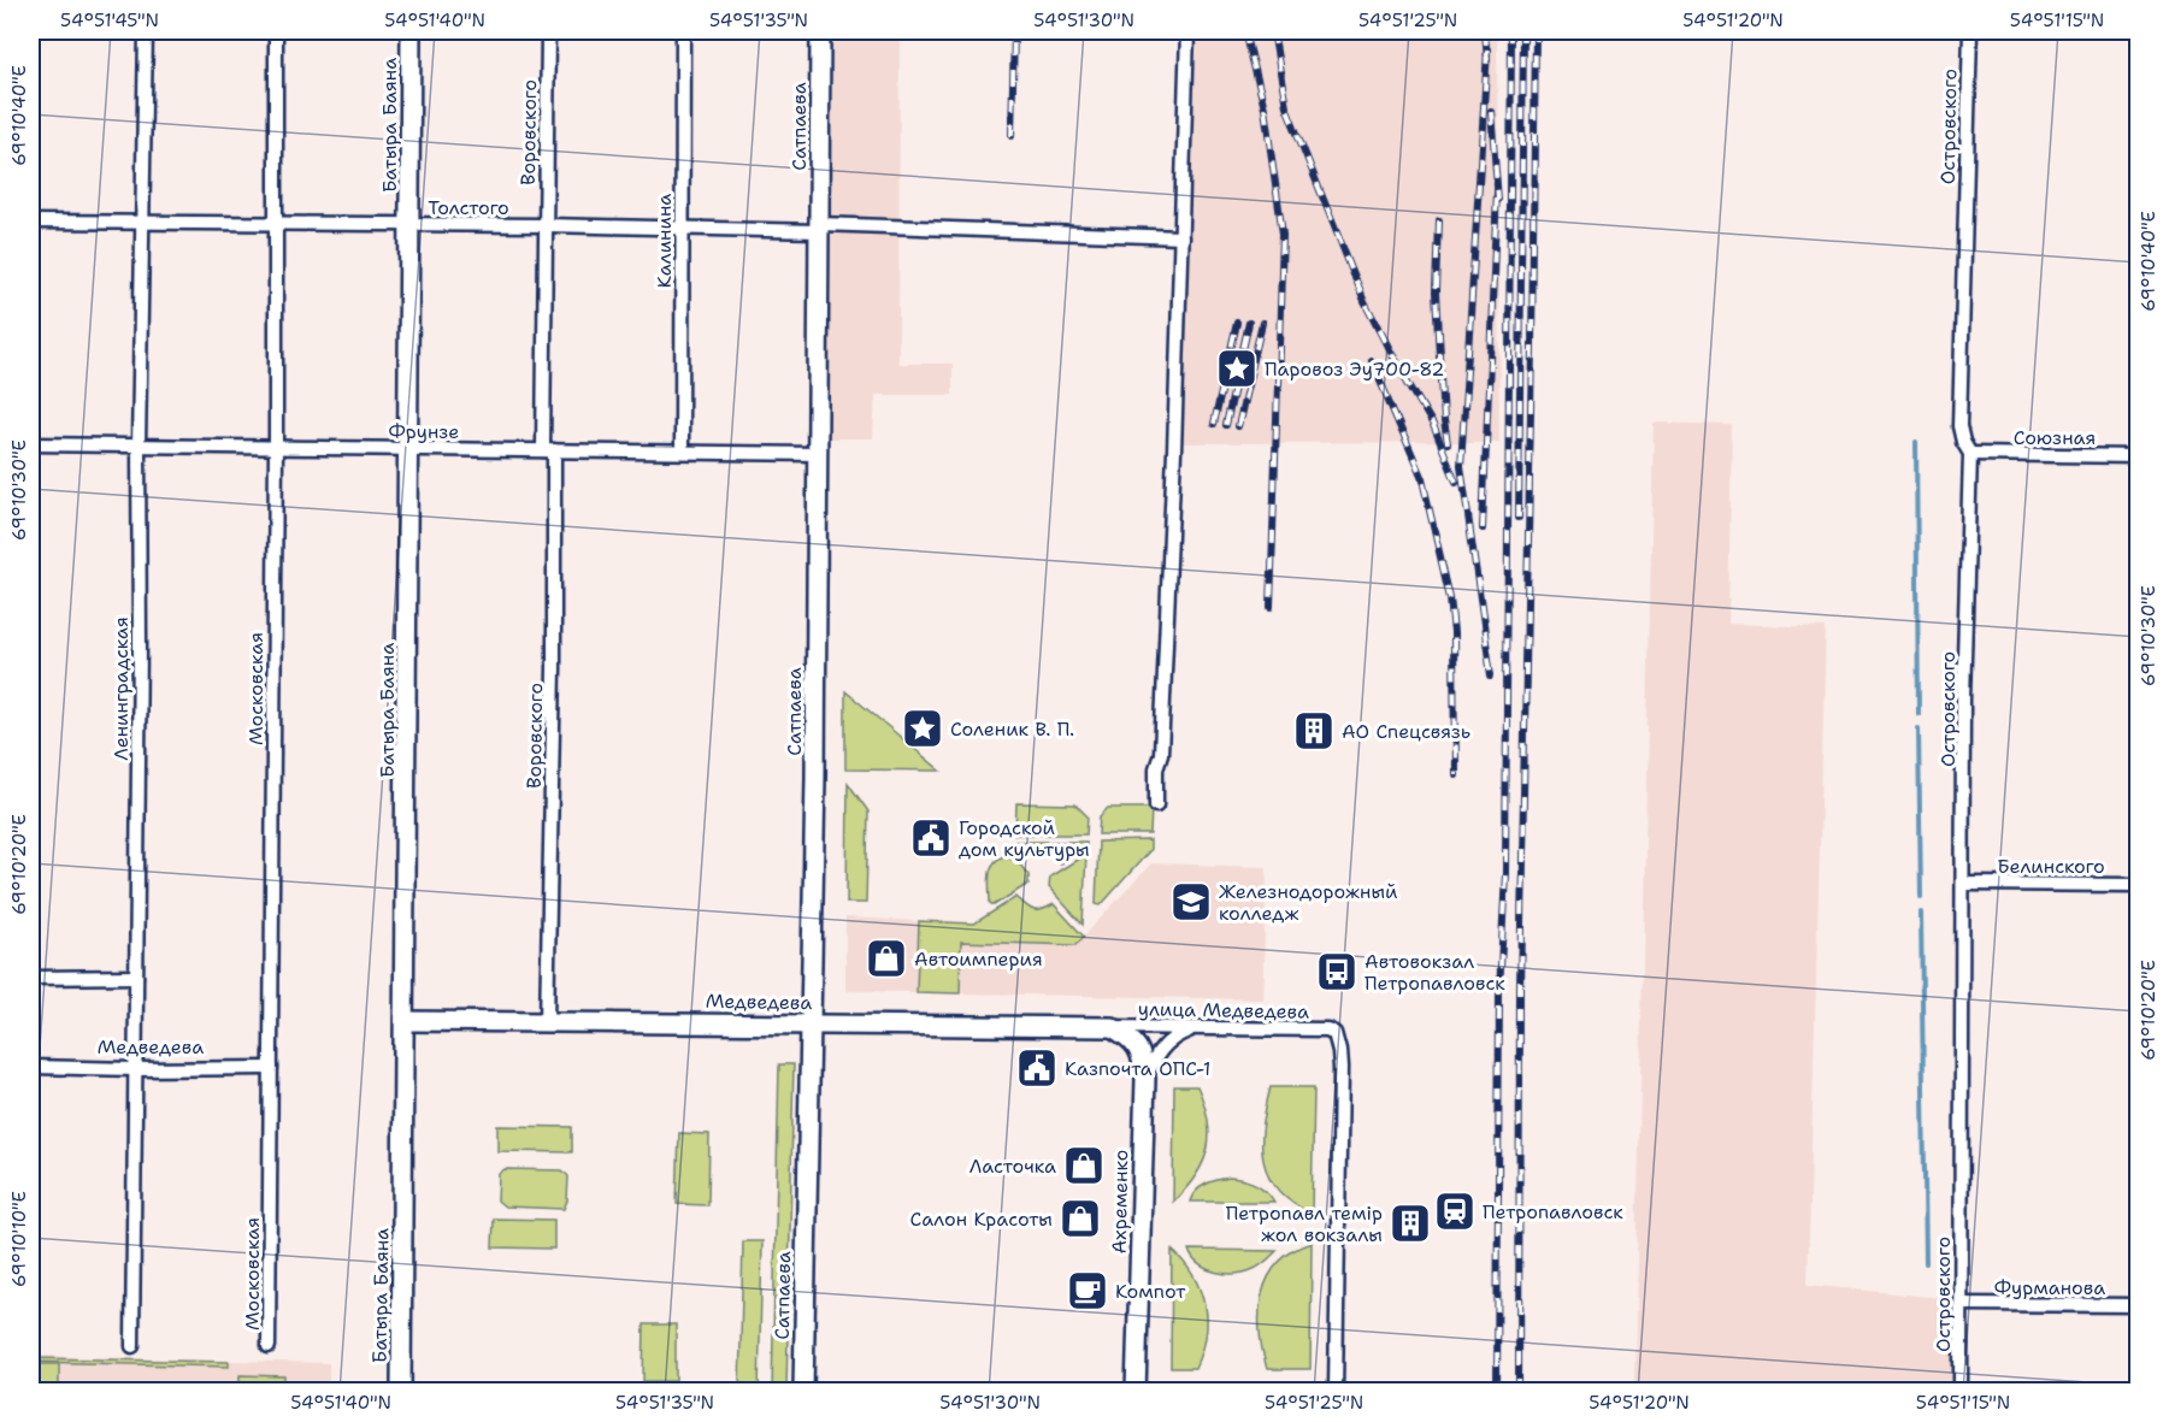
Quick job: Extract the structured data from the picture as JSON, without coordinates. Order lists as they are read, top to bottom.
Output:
{
  "streets": {
    "street": [
      "Батыра Баяна",
      "Сатпаева",
      "Островского",
      "Воровского",
      "Толстого",
      "Калинина",
      "Фрунзе",
      "Союзная",
      "Ленинградская",
      "Московская",
      "Белинского",
      "Медведева",
      "улица Медведева",
      "Ахременко",
      "Фурманова"
    ]
  },
  "crossings": [
    ["Батыра Баяна", "Толстого"],
    ["Батыра Баяна", "Фрунзе"],
    ["Батыра Баяна", "Медведева"],
    ["Сатпаева", "Толстого"],
    ["Сатпаева", "Фрунзе"],
    ["Сатпаева", "Медведева"],
    ["Островского", "Союзная"],
    ["Островского", "Белинского"],
    ["Островского", "Фурманова"],
    ["Воровского", "Толстого"],
    ["Воровского", "Фрунзе"],
    ["Воровского", "Медведева"],
    ["Толстого", "Калинина"],
    ["Толстого", "Ленинградская"],
    ["Толстого", "Московская"],
    ["Калинина", "Фрунзе"],
    ["Фрунзе", "Ленинградская"],
    ["Фрунзе", "Московская"],
    ["Ленинградская", "Медведева"],
    ["Московская", "Медведева"],
    ["Медведева", "улица Медведева"],
    ["Медведева", "Ахременко"],
    ["улица Медведева", "Ахременко"]
  ],
  "places": {
    "place": ["Паровоз Эу700-82", "Соленик В. П."],
    "building": ["АО Спецсвязь", "Петропавл темір жол вокзалы"],
    "public building": ["Городской дом культуры", "Казпочта ОПС-1"],
    "school or university": ["Железнодорожный колледж"],
    "shop": ["Автоимперия", "Ласточка", "Салон Красоты"],
    "bus stop": ["Автовокзал Петропавловск"],
    "station": ["Петропавловск"],
    "cafe": ["Компот"]
  },
  "coordinates": [
    "54°51'45\"N",
    "54°51'40\"N",
    "54°51'35\"N",
    "54°51'30\"N",
    "54°51'25\"N",
    "54°51'20\"N",
    "54°51'15\"N",
    "69°10'40\"E",
    "69°10'30\"E",
    "69°10'20\"E",
    "69°10'10\"E"
  ]
}
